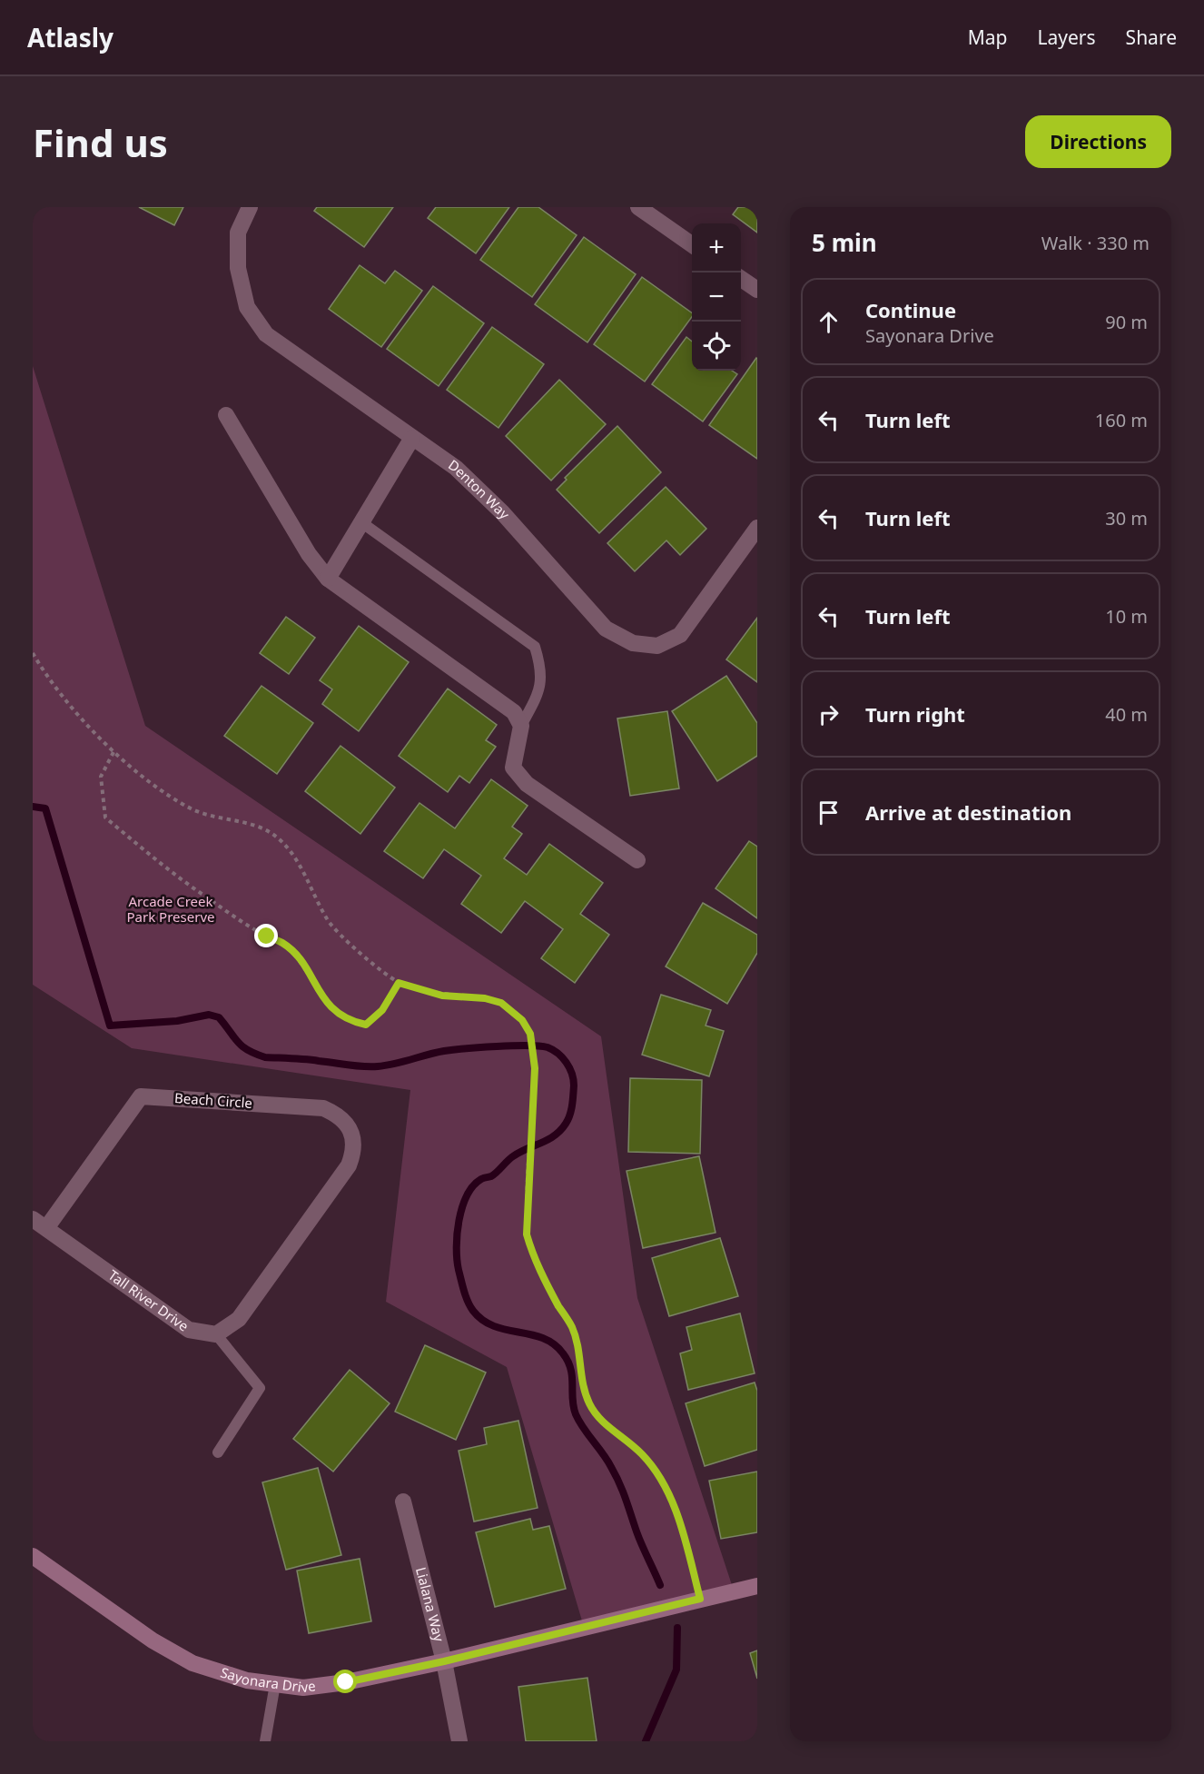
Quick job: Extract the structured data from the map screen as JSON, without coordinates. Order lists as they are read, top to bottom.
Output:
{
  "streets": {
    "street": [
      "Denton Way",
      "Beach Circle",
      "Tall River Drive",
      "Lialana Way",
      "Sayonara Drive"
    ]
  },
  "crossings": [
    ["Beach Circle", "Tall River Drive"],
    ["Lialana Way", "Sayonara Drive"]
  ],
  "parks": ["Arcade Creek Park Preserve"],
  "page": {
    "header": "Atlasly",
    "nav": ["Map", "Layers", "Share"],
    "buttons": "Directions",
    "title": "Find us",
    "heading": ["5 min", "Walk · 330 m"],
    "map_buttons": ["+", "−"],
    "list": [
      ["Continue", "Sayonara Drive", "90 m"],
      ["Turn left", "160 m"],
      ["Turn left", "30 m"],
      ["Turn left", "10 m"],
      ["Turn right", "40 m"],
      "Arrive at destination"
    ]
  }
}
